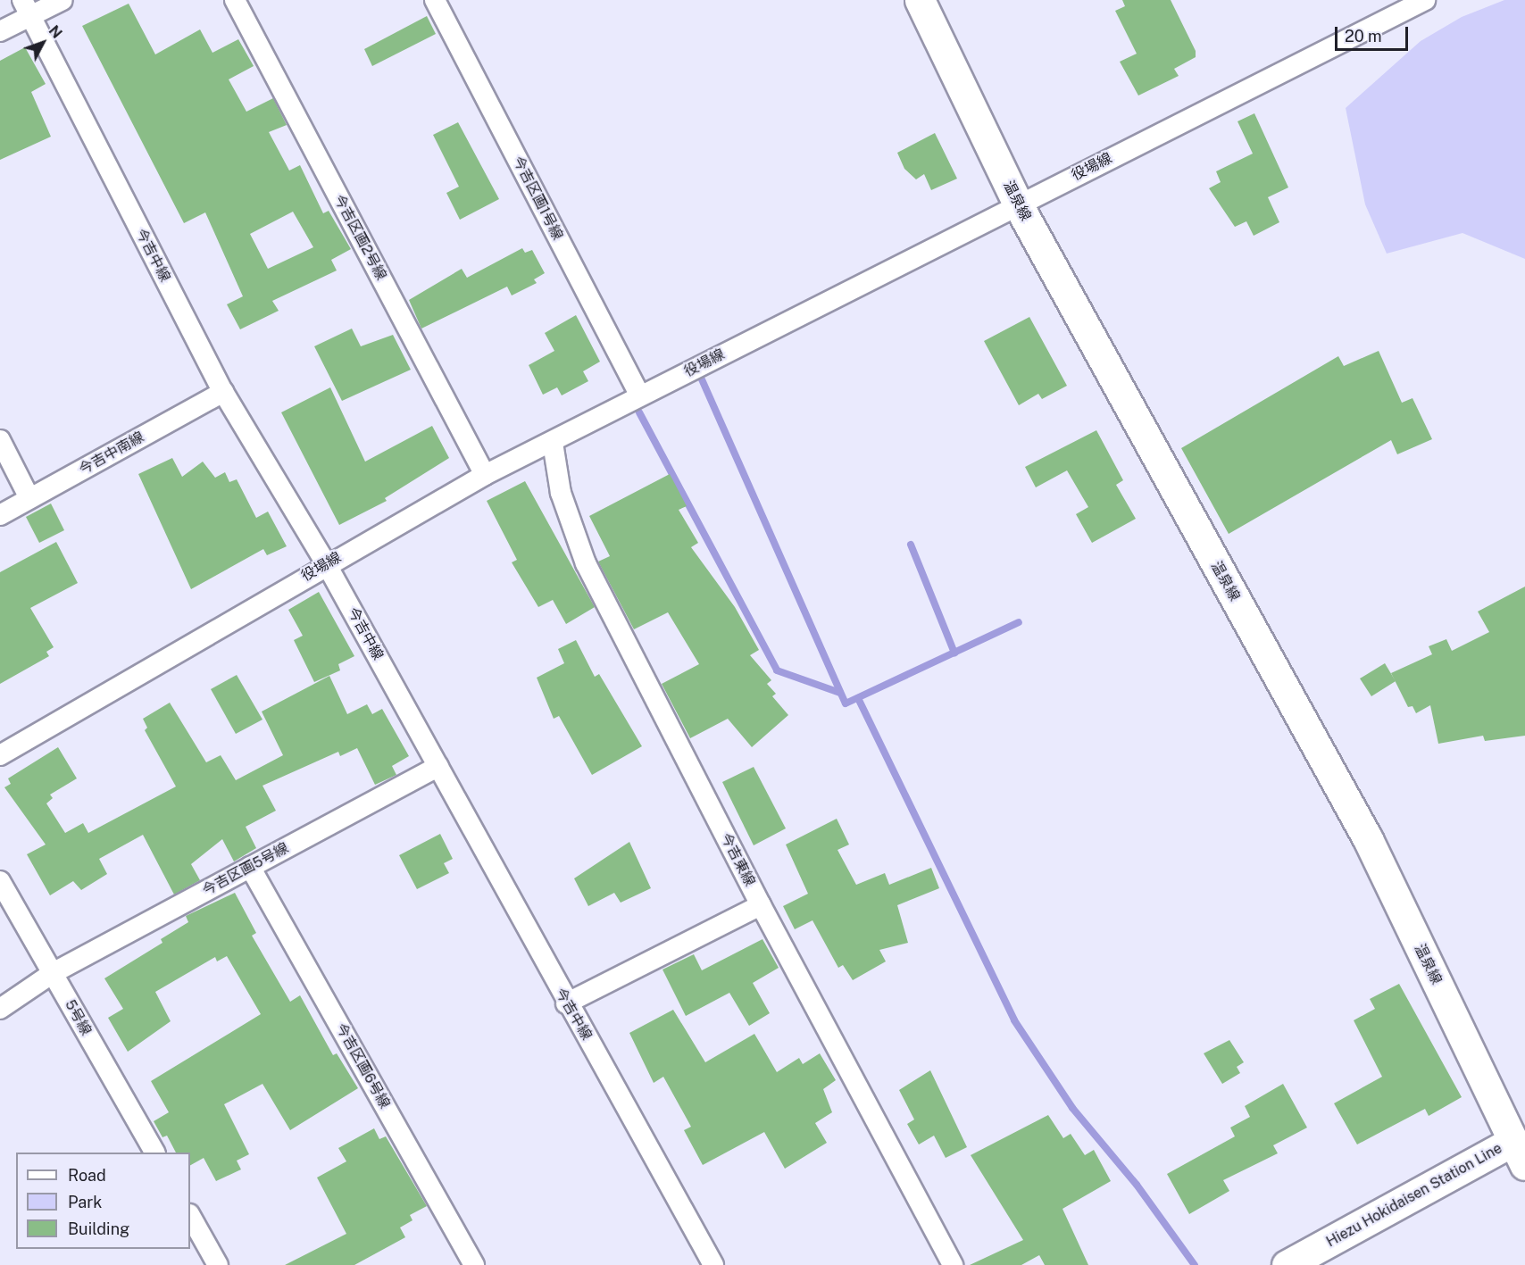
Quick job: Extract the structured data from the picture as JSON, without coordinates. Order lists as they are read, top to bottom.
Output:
{
  "streets": {
    "street": [
      "役場線",
      "今吉区画1号線",
      "温泉線",
      "今吉区画2号線",
      "今吉中線",
      "今吉中南線",
      "今吉東線",
      "今吉区画5号線",
      "5号線",
      "今吉区画6号線",
      "Hiezu Hokidaisen Station Line"
    ]
  },
  "crossings": [
    ["役場線", "今吉区画1号線"],
    ["役場線", "温泉線"],
    ["役場線", "今吉区画2号線"],
    ["役場線", "今吉中線"],
    ["役場線", "今吉東線"],
    ["温泉線", "Hiezu Hokidaisen Station Line"],
    ["今吉中線", "今吉中南線"],
    ["今吉中線", "今吉区画5号線"],
    ["今吉区画5号線", "5号線"],
    ["今吉区画5号線", "今吉区画6号線"]
  ],
  "legend": ["Road", "Park", "Building"],
  "scale_bar": "20 m",
  "north": "top right"
}
